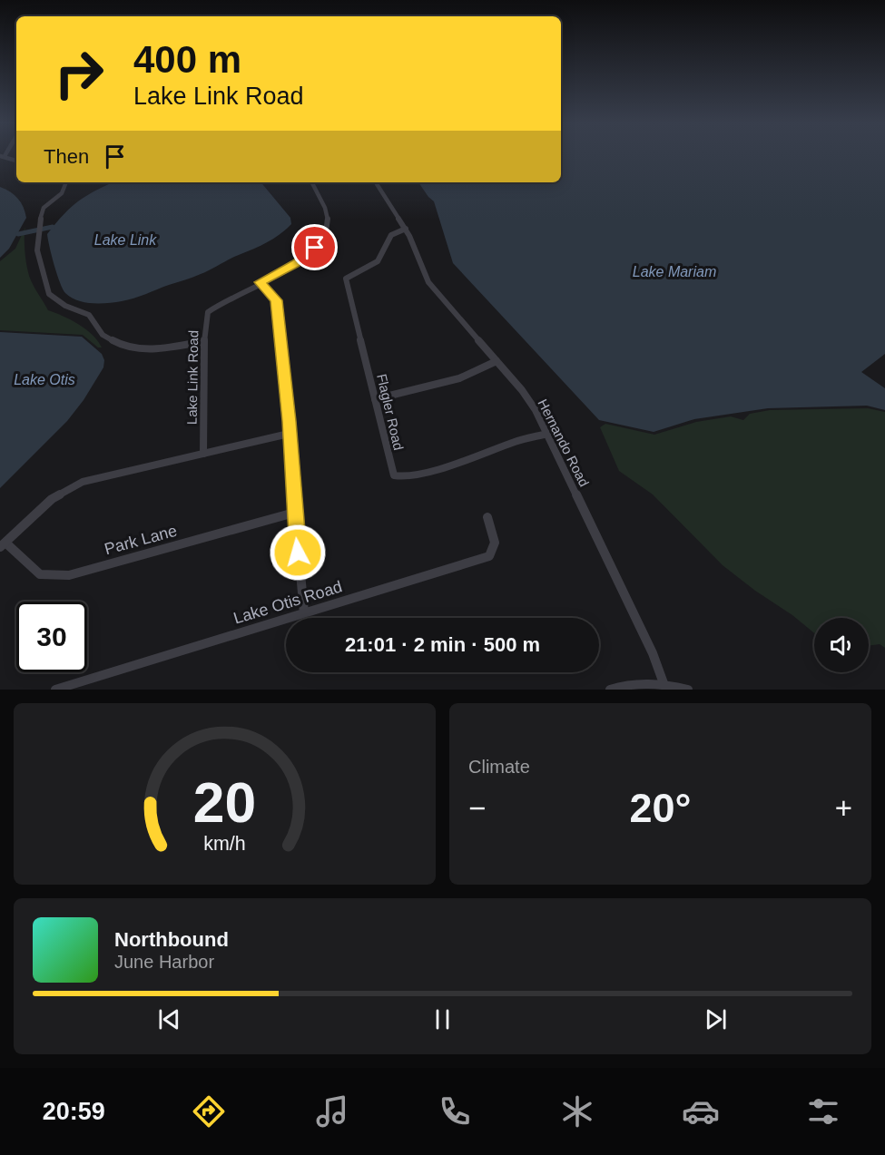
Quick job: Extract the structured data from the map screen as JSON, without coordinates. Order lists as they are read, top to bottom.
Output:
{
  "streets": {
    "street": [
      "Lake Link Road",
      "Flagler Road",
      "Hernando Road",
      "Park Lane",
      "Lake Otis Road"
    ]
  },
  "crossings": [
    ["Flagler Road", "Hernando Road"]
  ],
  "water": ["Lake Link", "Lake Mariam", "Lake Otis"],
  "page": {
    "turn": ["400 m", "Lake Link Road"],
    "then": "Then",
    "limit": "30",
    "trip": "21:01 · 2 min · 500 m",
    "tile": "Climate",
    "heat": ["−", "20°", "+"],
    "song": ["Northbound", "June Harbor"],
    "tabs": "20:59",
    "gauge": ["20", "km/h"]
  }
}
